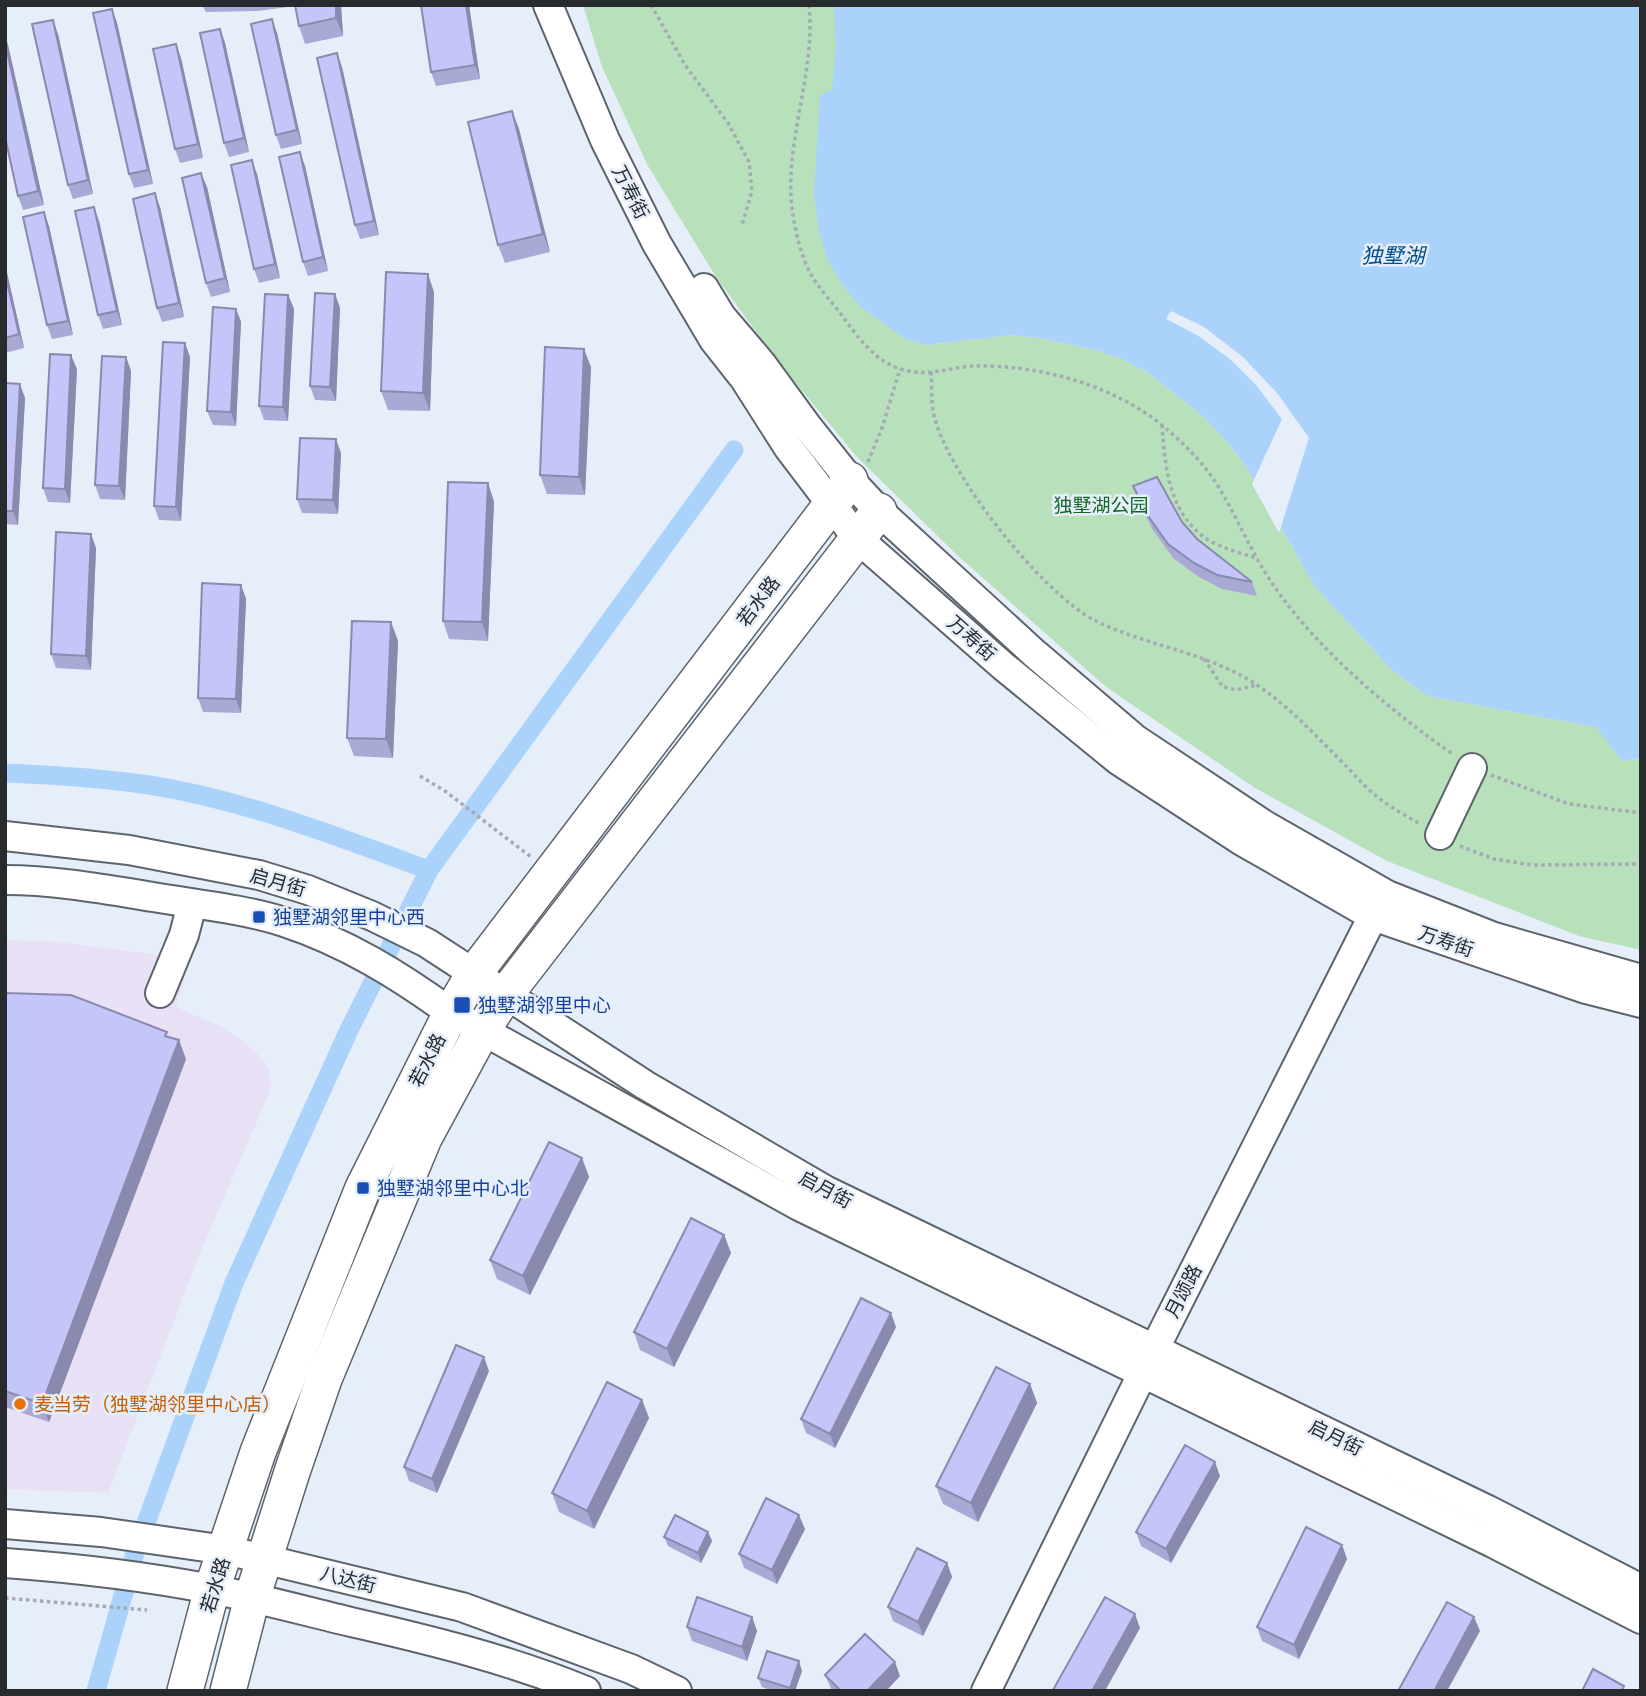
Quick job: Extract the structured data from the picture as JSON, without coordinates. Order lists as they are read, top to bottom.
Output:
{
  "streets": {
    "main road": ["若水路"],
    "street": [
      "万寿街",
      "启月街",
      "月颂路",
      "八达街"
    ]
  },
  "crossings": [
    ["万寿街", "若水路"],
    ["万寿街", "月颂路"],
    ["若水路", "启月街"],
    ["若水路", "八达街"],
    ["启月街", "月颂路"]
  ],
  "water": ["独墅湖"],
  "parks": ["独墅湖公园"],
  "places": {
    "transit": ["独墅湖邻里中心西", "独墅湖邻里中心", "独墅湖邻里中心北"],
    "other": ["麦当劳（独墅湖邻里中心店）"]
  }
}
